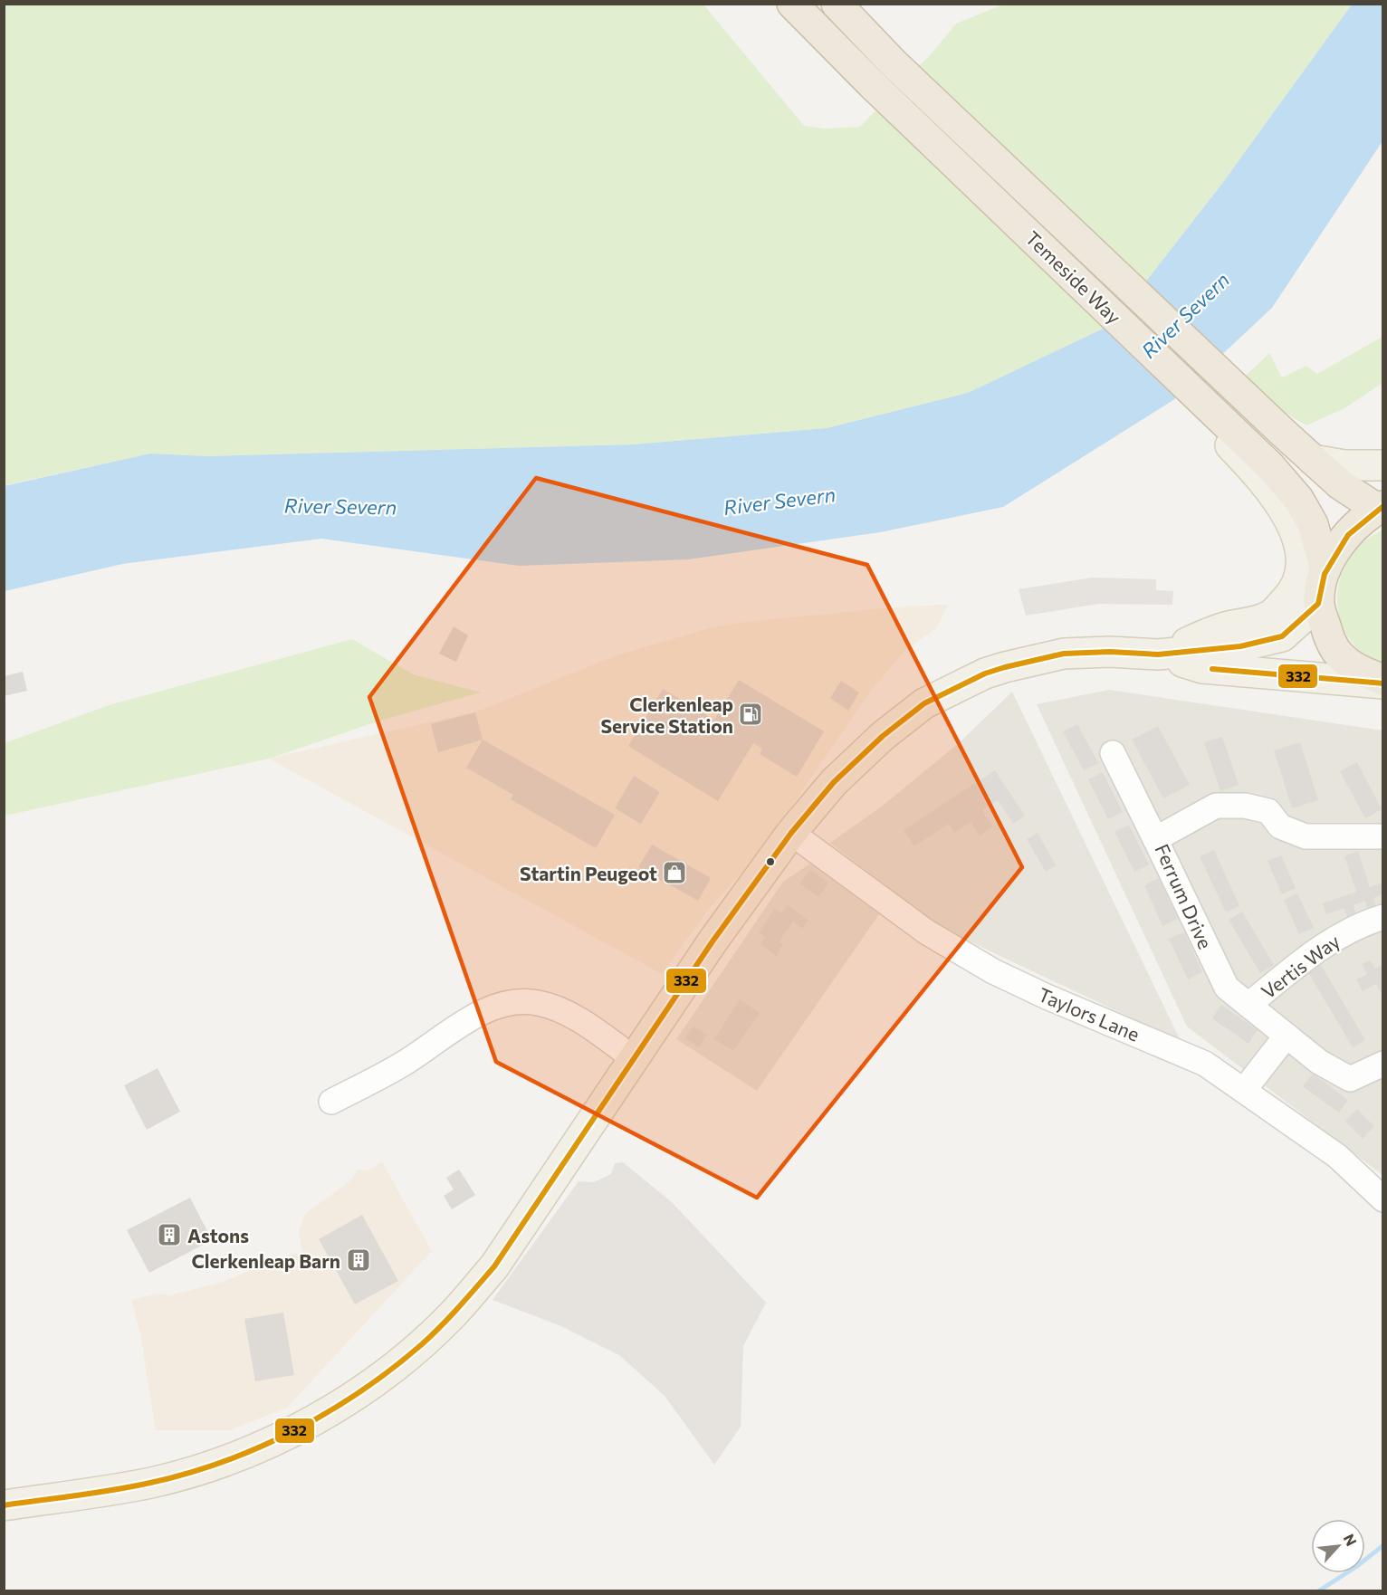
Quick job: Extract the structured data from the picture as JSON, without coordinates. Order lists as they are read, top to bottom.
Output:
{
  "streets": {
    "highway": ["Temeside Way"],
    "street": ["Ferrum Drive", "Vertis Way", "Taylors Lane"]
  },
  "crossings": [
    ["Ferrum Drive", "Vertis Way"]
  ],
  "water": ["River Severn"],
  "places": {
    "fuel station": ["Clerkenleap Service Station"],
    "shop": ["Startin Peugeot"],
    "building": ["Astons", "Clerkenleap Barn"]
  },
  "lines": ["transit line 332"],
  "north": "top right"
}
